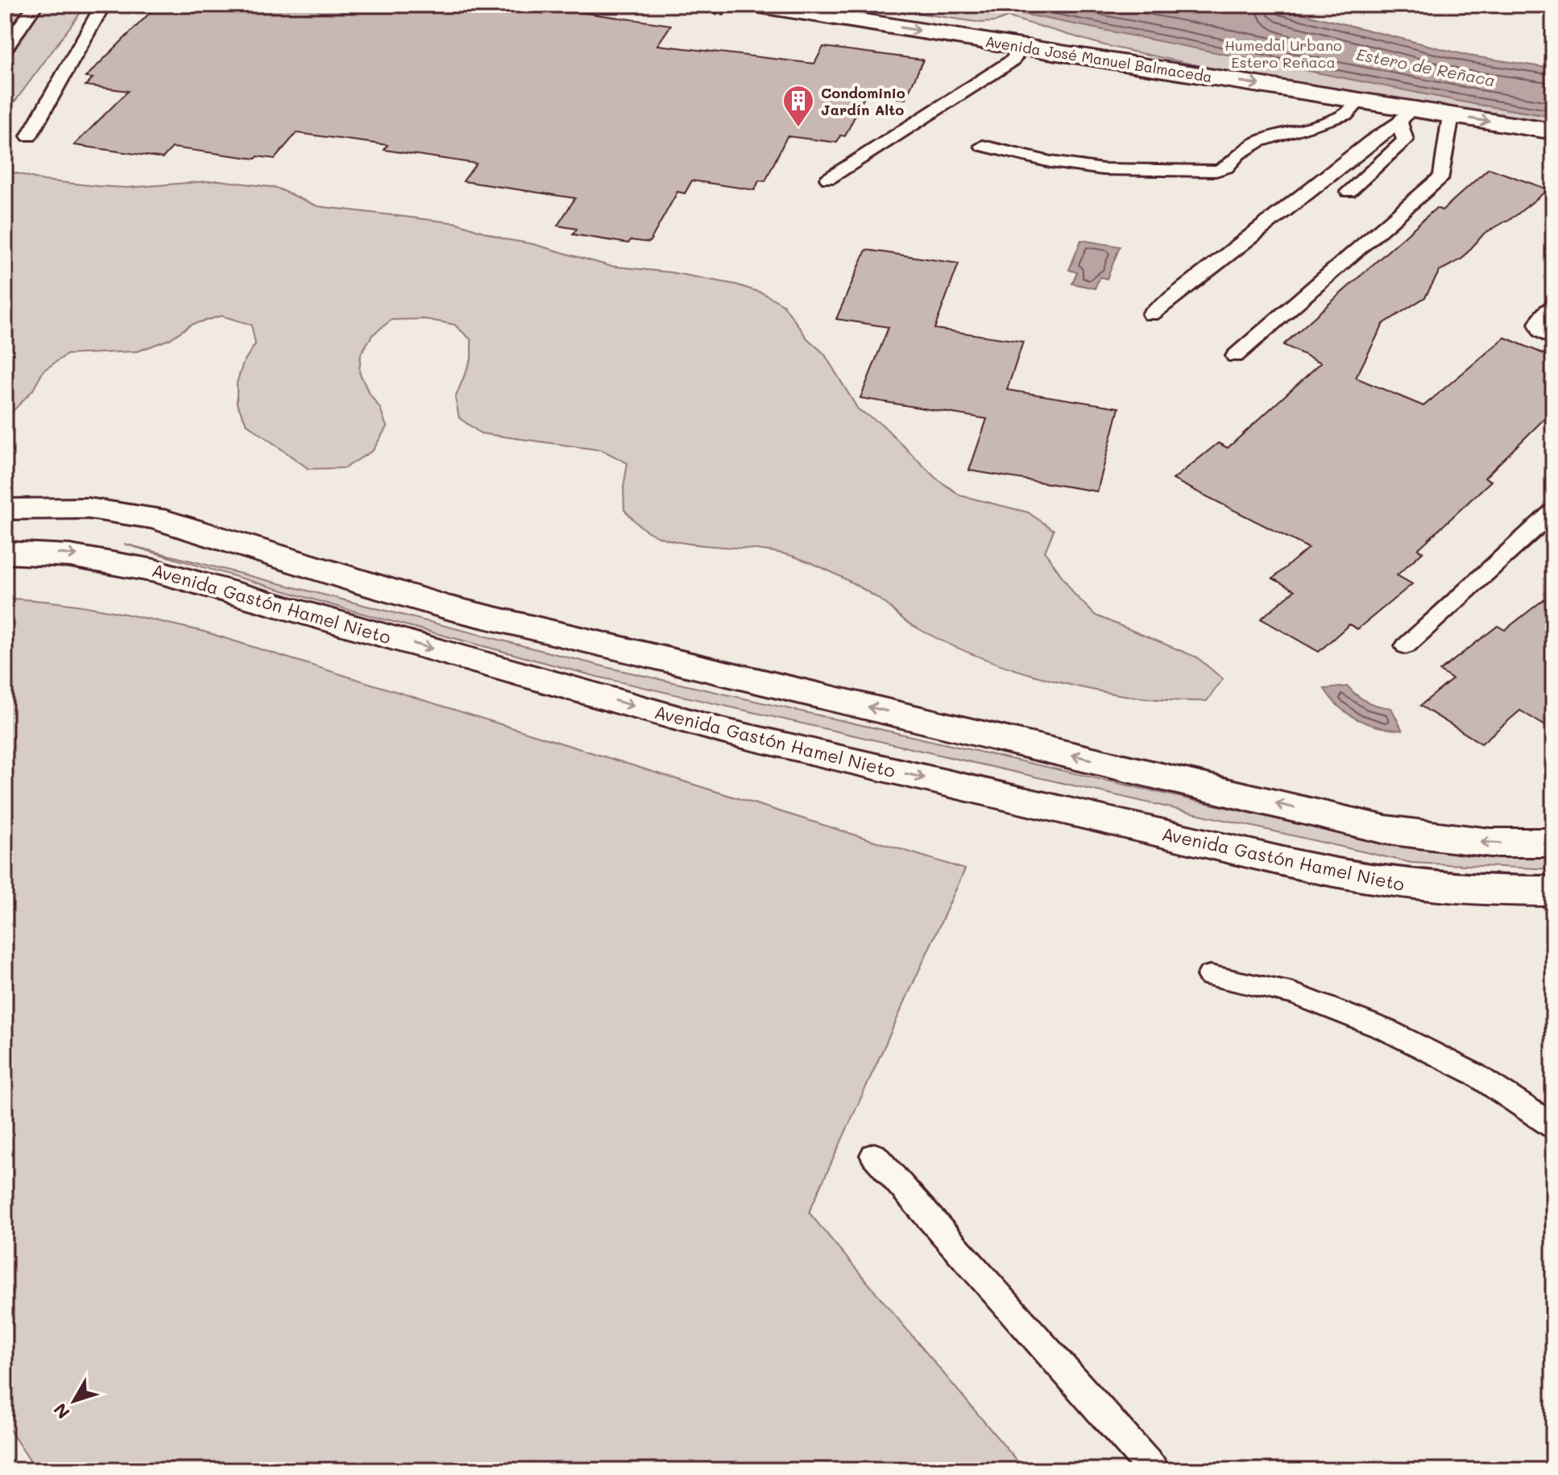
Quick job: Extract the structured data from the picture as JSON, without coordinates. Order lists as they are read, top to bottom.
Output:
{
  "streets": {
    "main road": ["Avenida José Manuel Balmaceda", "Avenida Gastón Hamel Nieto"]
  },
  "one_way": ["Avenida José Manuel Balmaceda"],
  "water": ["Estero de Reñaca"],
  "parks": ["Humedal Urbano Estero Reñaca"],
  "places": {
    "building": ["Condominio Jardín Alto"]
  },
  "north": "bottom left"
}
